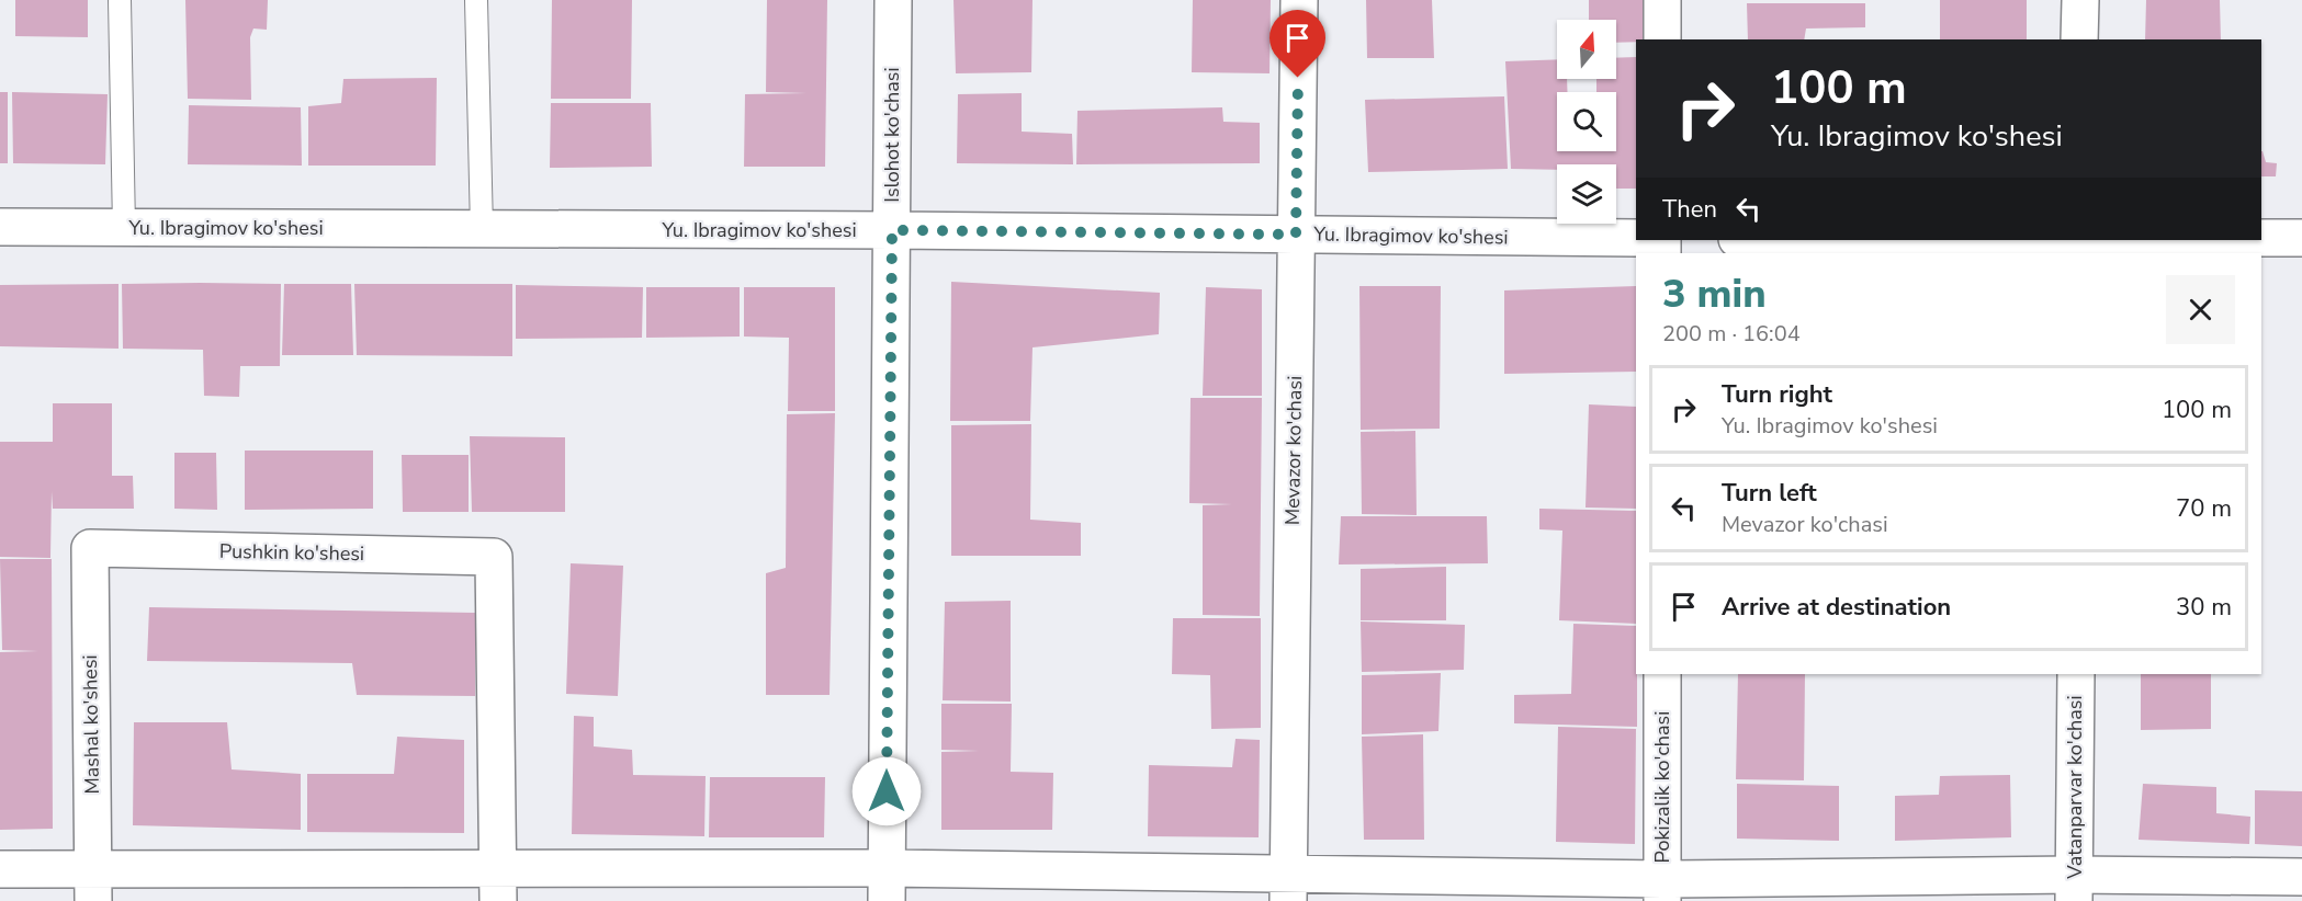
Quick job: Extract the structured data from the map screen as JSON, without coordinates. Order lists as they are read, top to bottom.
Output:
{
  "streets": {
    "street": [
      "Islohot ko'chasi",
      "Yu. Ibragimov ko'shesi",
      "Mevazor ko'chasi",
      "Pushkin ko'shesi",
      "Mashal ko'shesi",
      "Pokizalik ko'chasi",
      "Vatanparvar ko'chasi"
    ]
  },
  "crossings": [
    ["Islohot ko'chasi", "Yu. Ibragimov ko'shesi"],
    ["Yu. Ibragimov ko'shesi", "Mevazor ko'chasi"],
    ["Pushkin ko'shesi", "Mashal ko'shesi"]
  ],
  "north": "top",
  "page": {
    "turn": ["100 m", "Yu. Ibragimov ko'shesi"],
    "then": "Then",
    "heading": ["3 min", "200 m · 16:04"],
    "list": [
      {
        "name": "Turn right",
        "note": "Yu. Ibragimov ko'shesi",
        "value": "100 m"
      },
      {
        "name": "Turn left",
        "note": "Mevazor ko'chasi",
        "value": "70 m"
      },
      {
        "name": "Arrive at destination",
        "value": "30 m"
      }
    ]
  }
}
